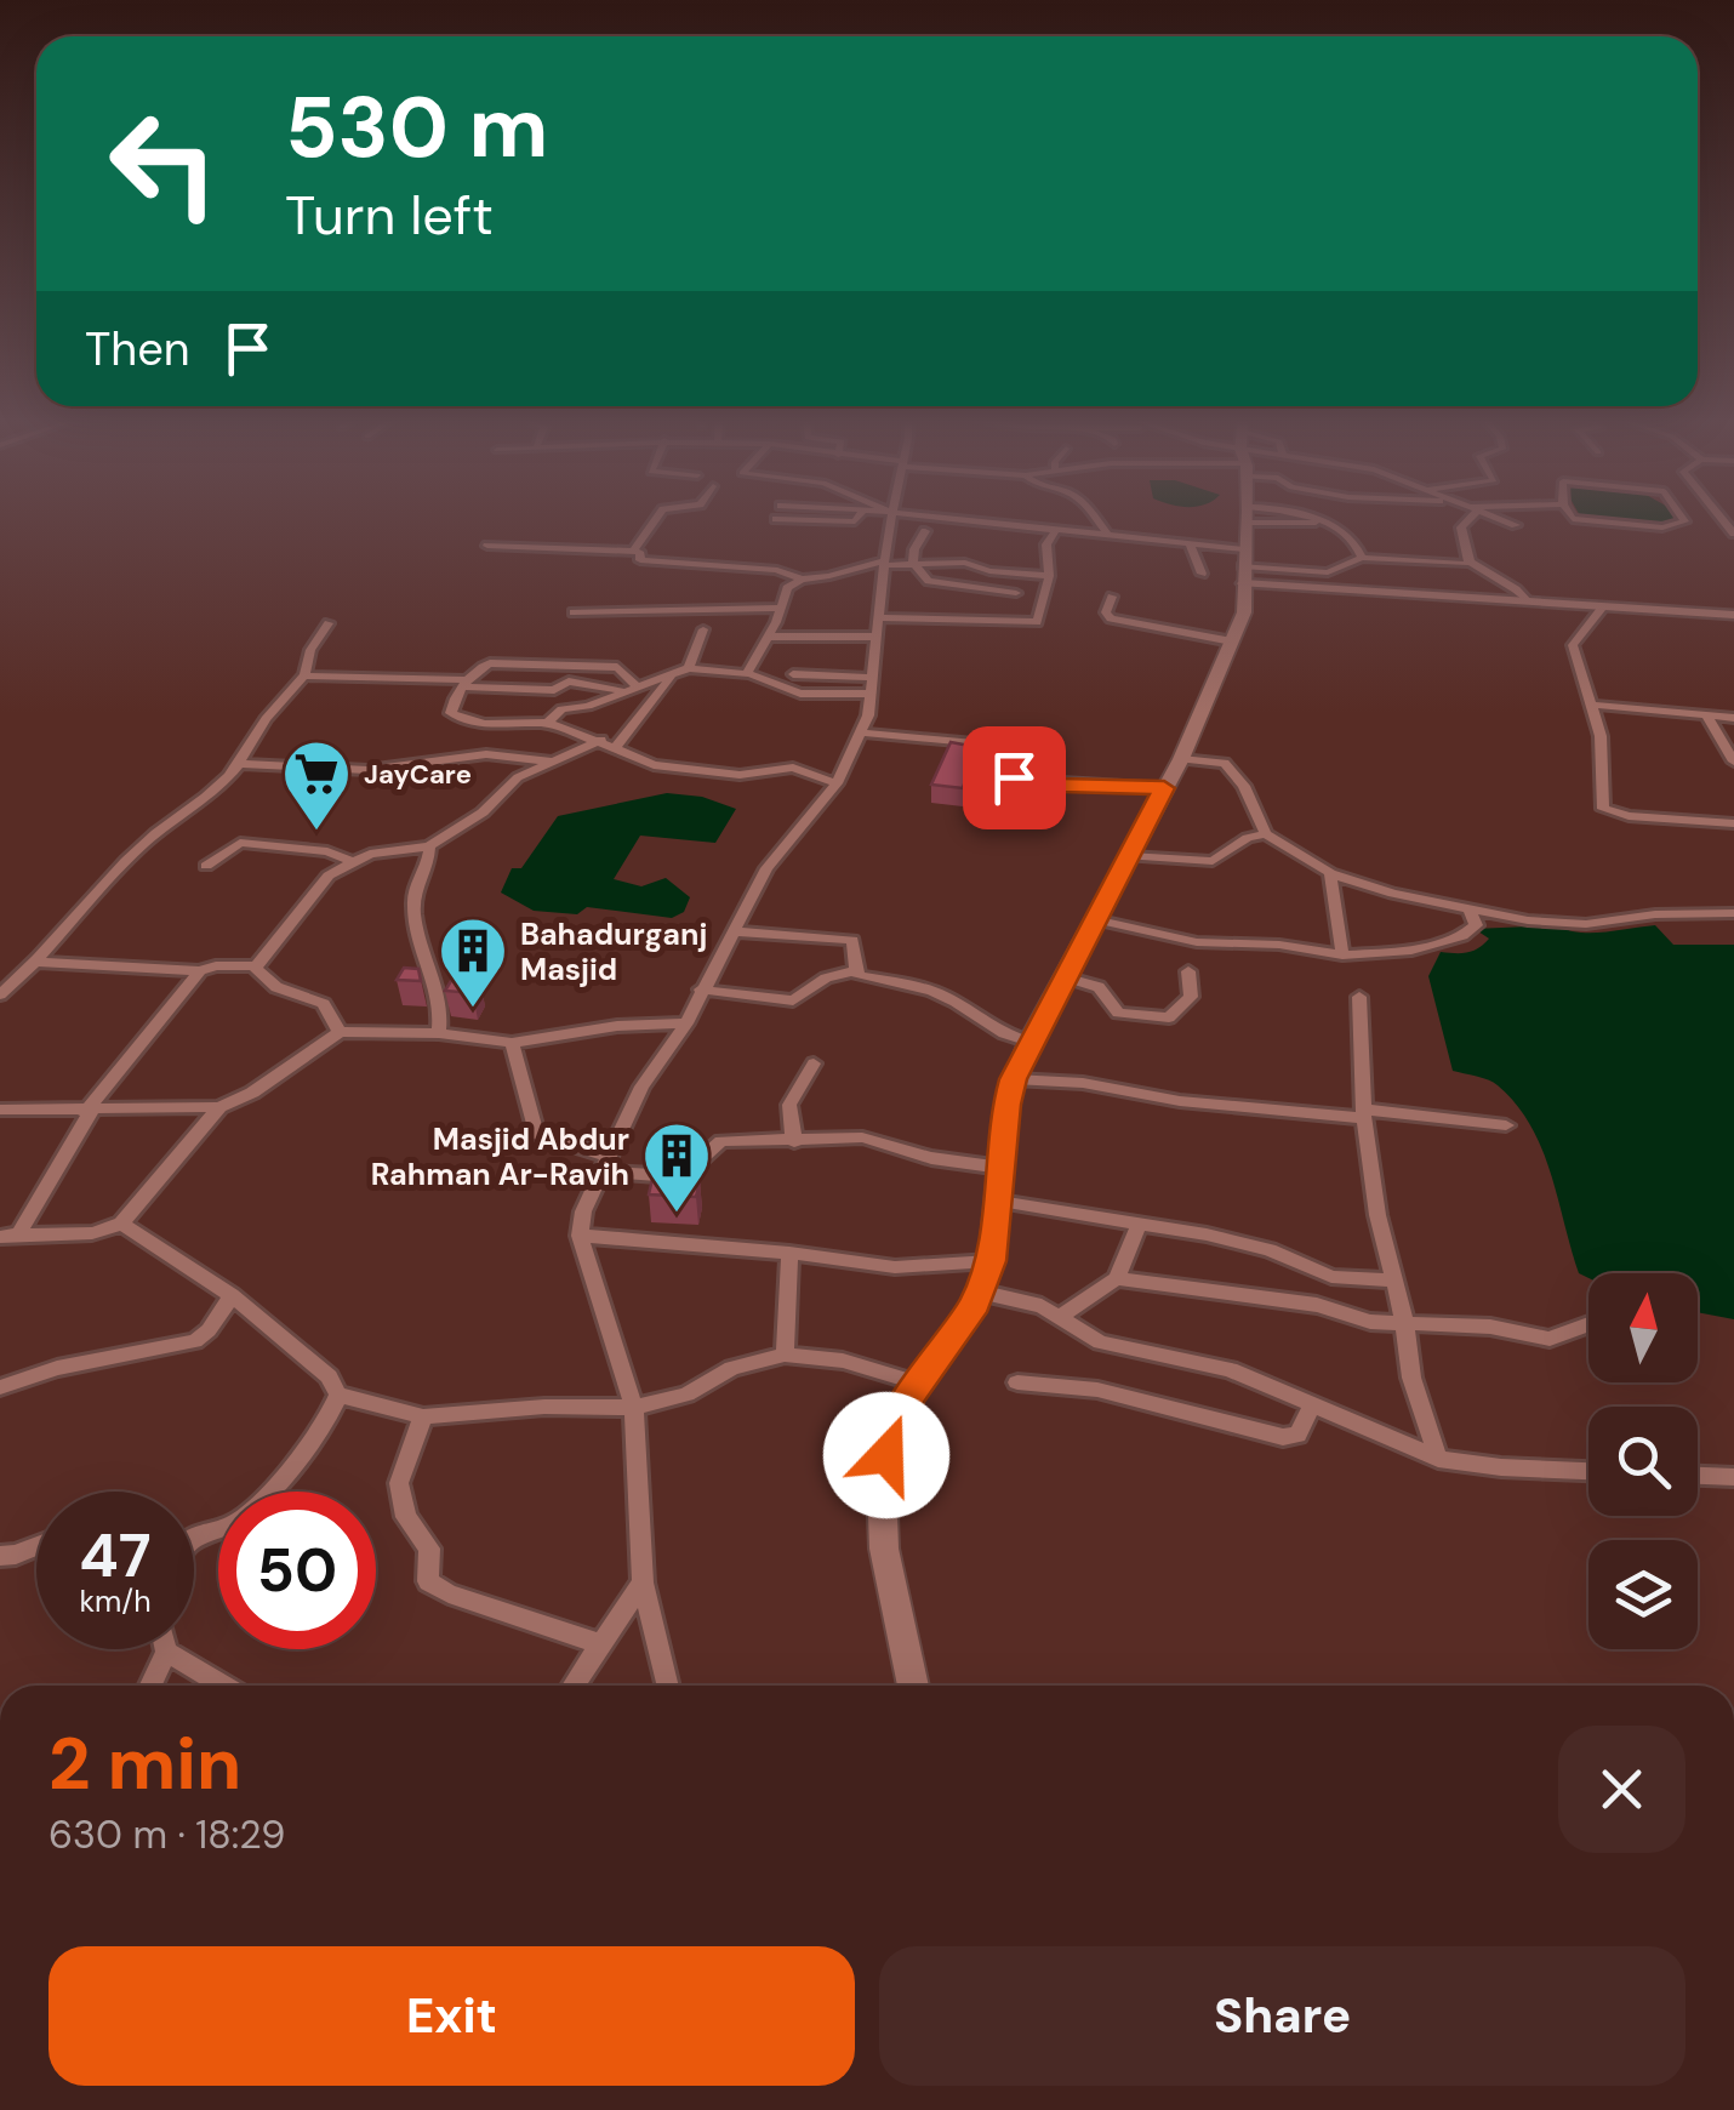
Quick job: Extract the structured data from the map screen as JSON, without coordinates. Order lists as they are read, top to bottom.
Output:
{
  "places": {
    "supermarket": ["JayCare"],
    "building": ["Bahadurganj Masjid", "Masjid Abdur Rahman Ar-Ravih"]
  },
  "north": "top",
  "page": {
    "turn": ["530 m", "Turn left"],
    "then": "Then",
    "speed": "47 km/h",
    "limit": "50",
    "heading": ["2 min", "630 m · 18:29"],
    "buttons": ["Exit", "Share"]
  }
}
